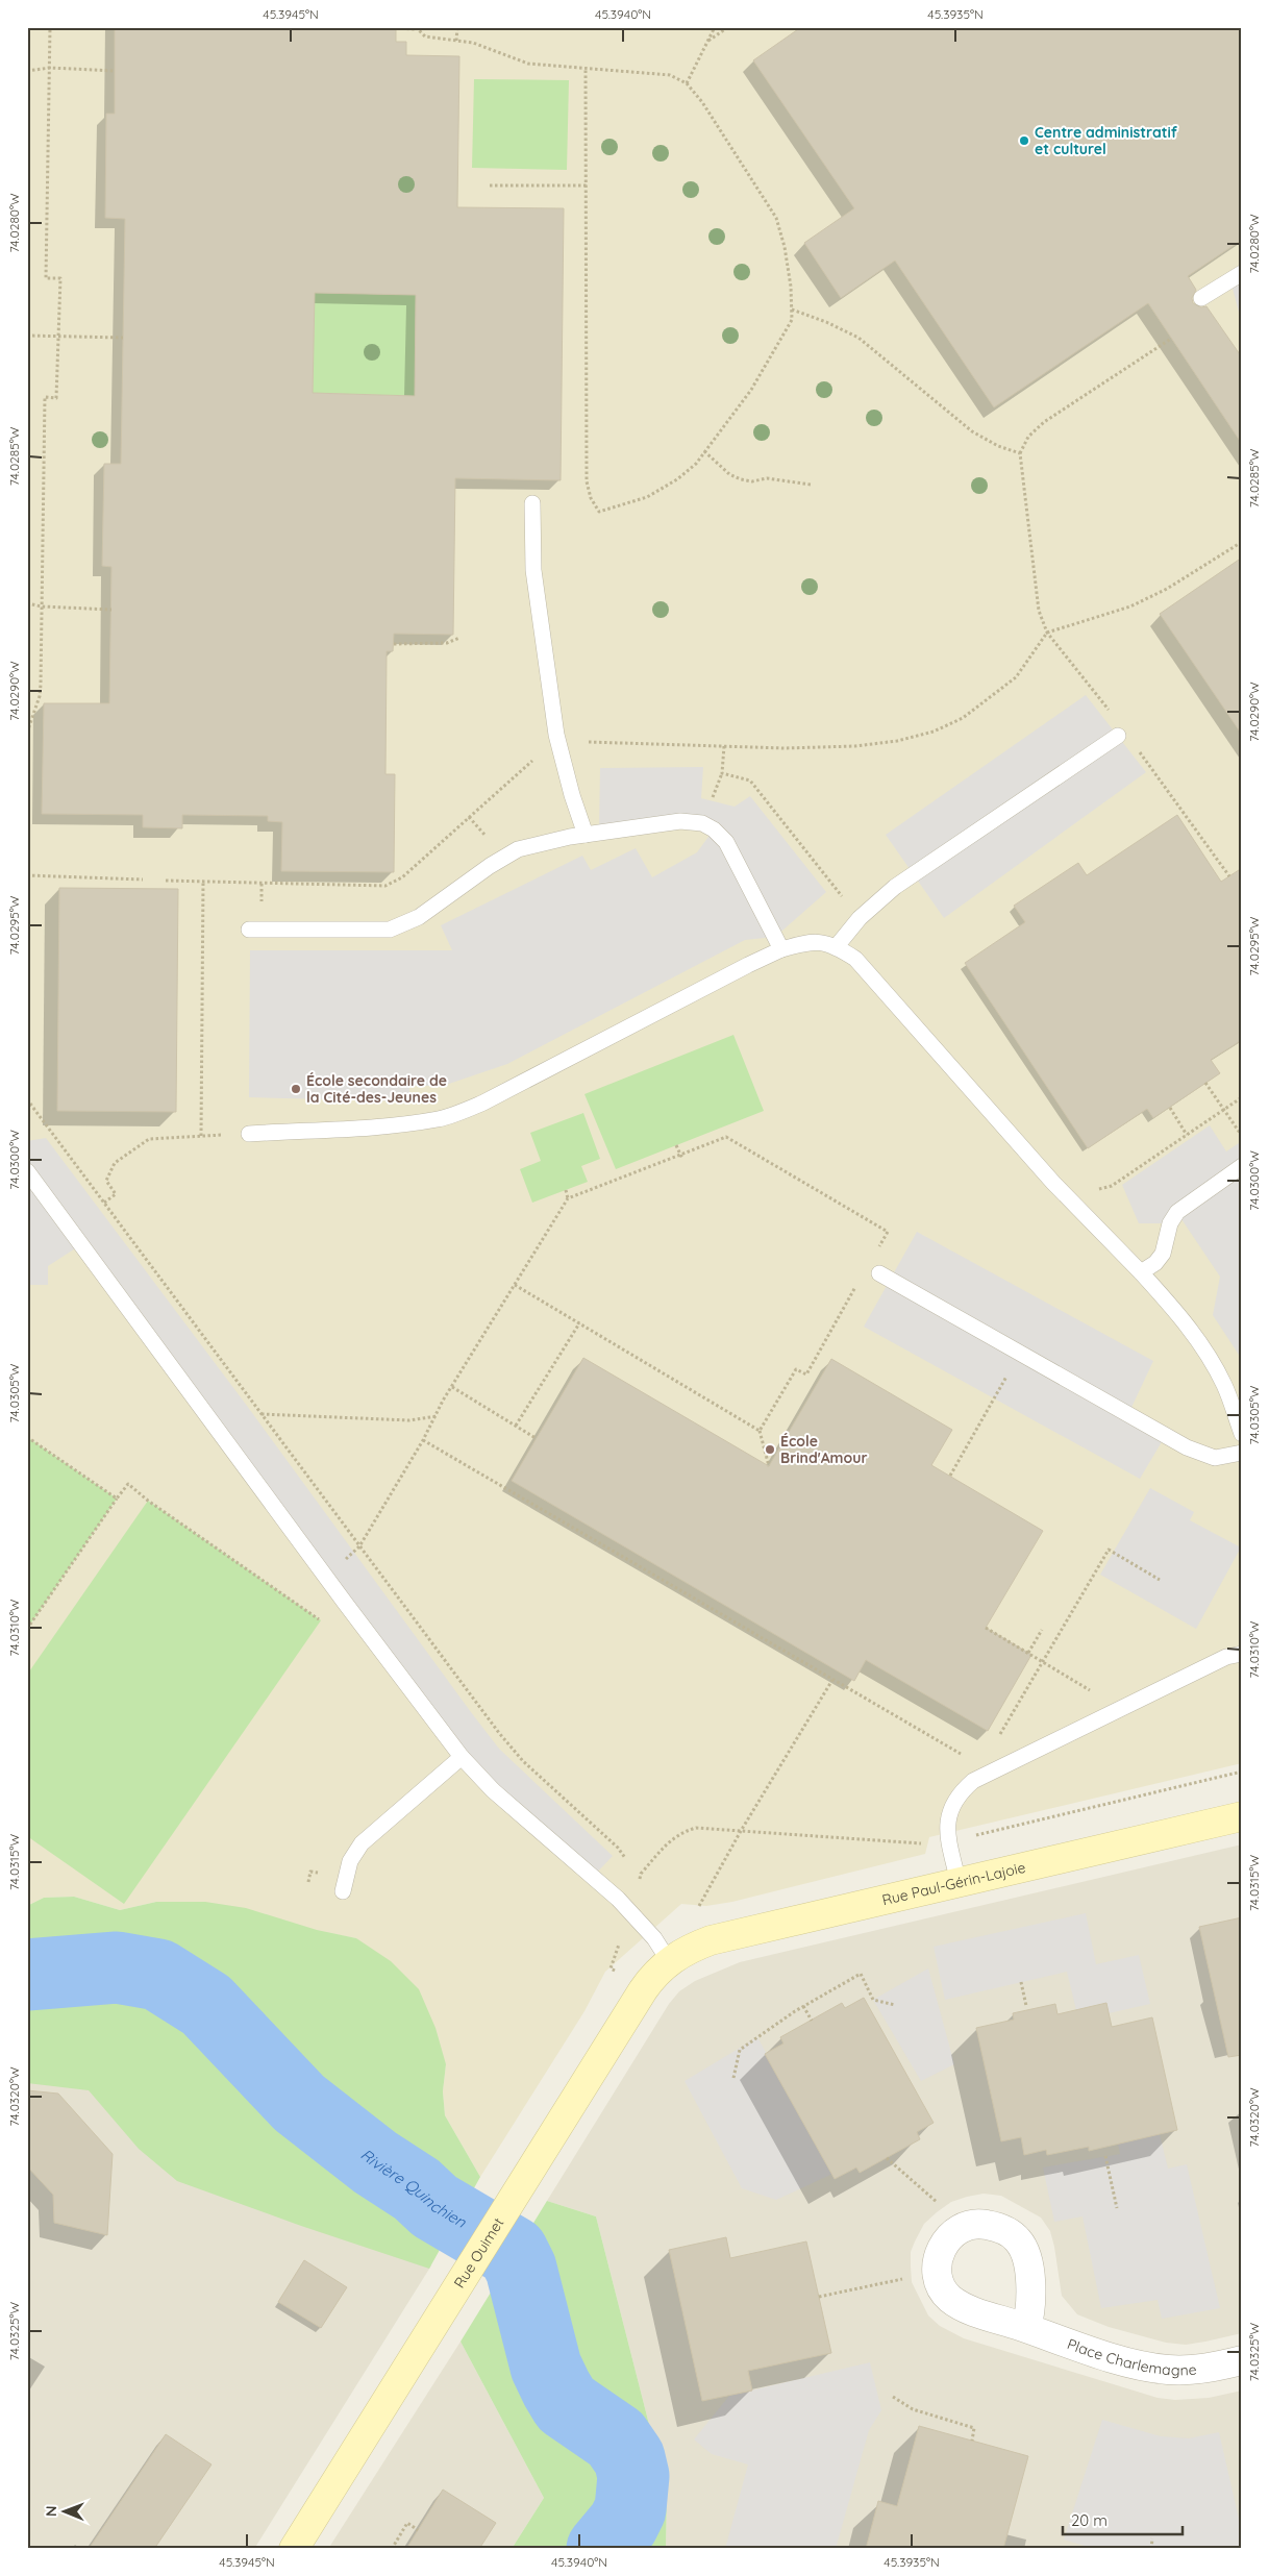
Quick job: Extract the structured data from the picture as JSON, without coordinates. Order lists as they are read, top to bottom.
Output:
{
  "streets": {
    "street": ["Rue Paul-Gérin-Lajoie", "Rue Ouimet", "Place Charlemagne"]
  },
  "crossings": [
    ["Rue Paul-Gérin-Lajoie", "Rue Ouimet"]
  ],
  "water": ["Rivière Quinchien"],
  "places": ["Centre administratif et culturel", "École secondaire de la Cité-des-Jeunes", "École Brind'Amour"],
  "scale_bar": "20 m",
  "north": "left",
  "coordinates": [
    "45.3945°N",
    "45.3940°N",
    "45.3935°N",
    "74.0280°W",
    "74.0285°W",
    "74.0290°W",
    "74.0295°W",
    "74.0300°W",
    "74.0305°W",
    "74.0310°W",
    "74.0315°W",
    "74.0320°W",
    "74.0325°W"
  ]
}
